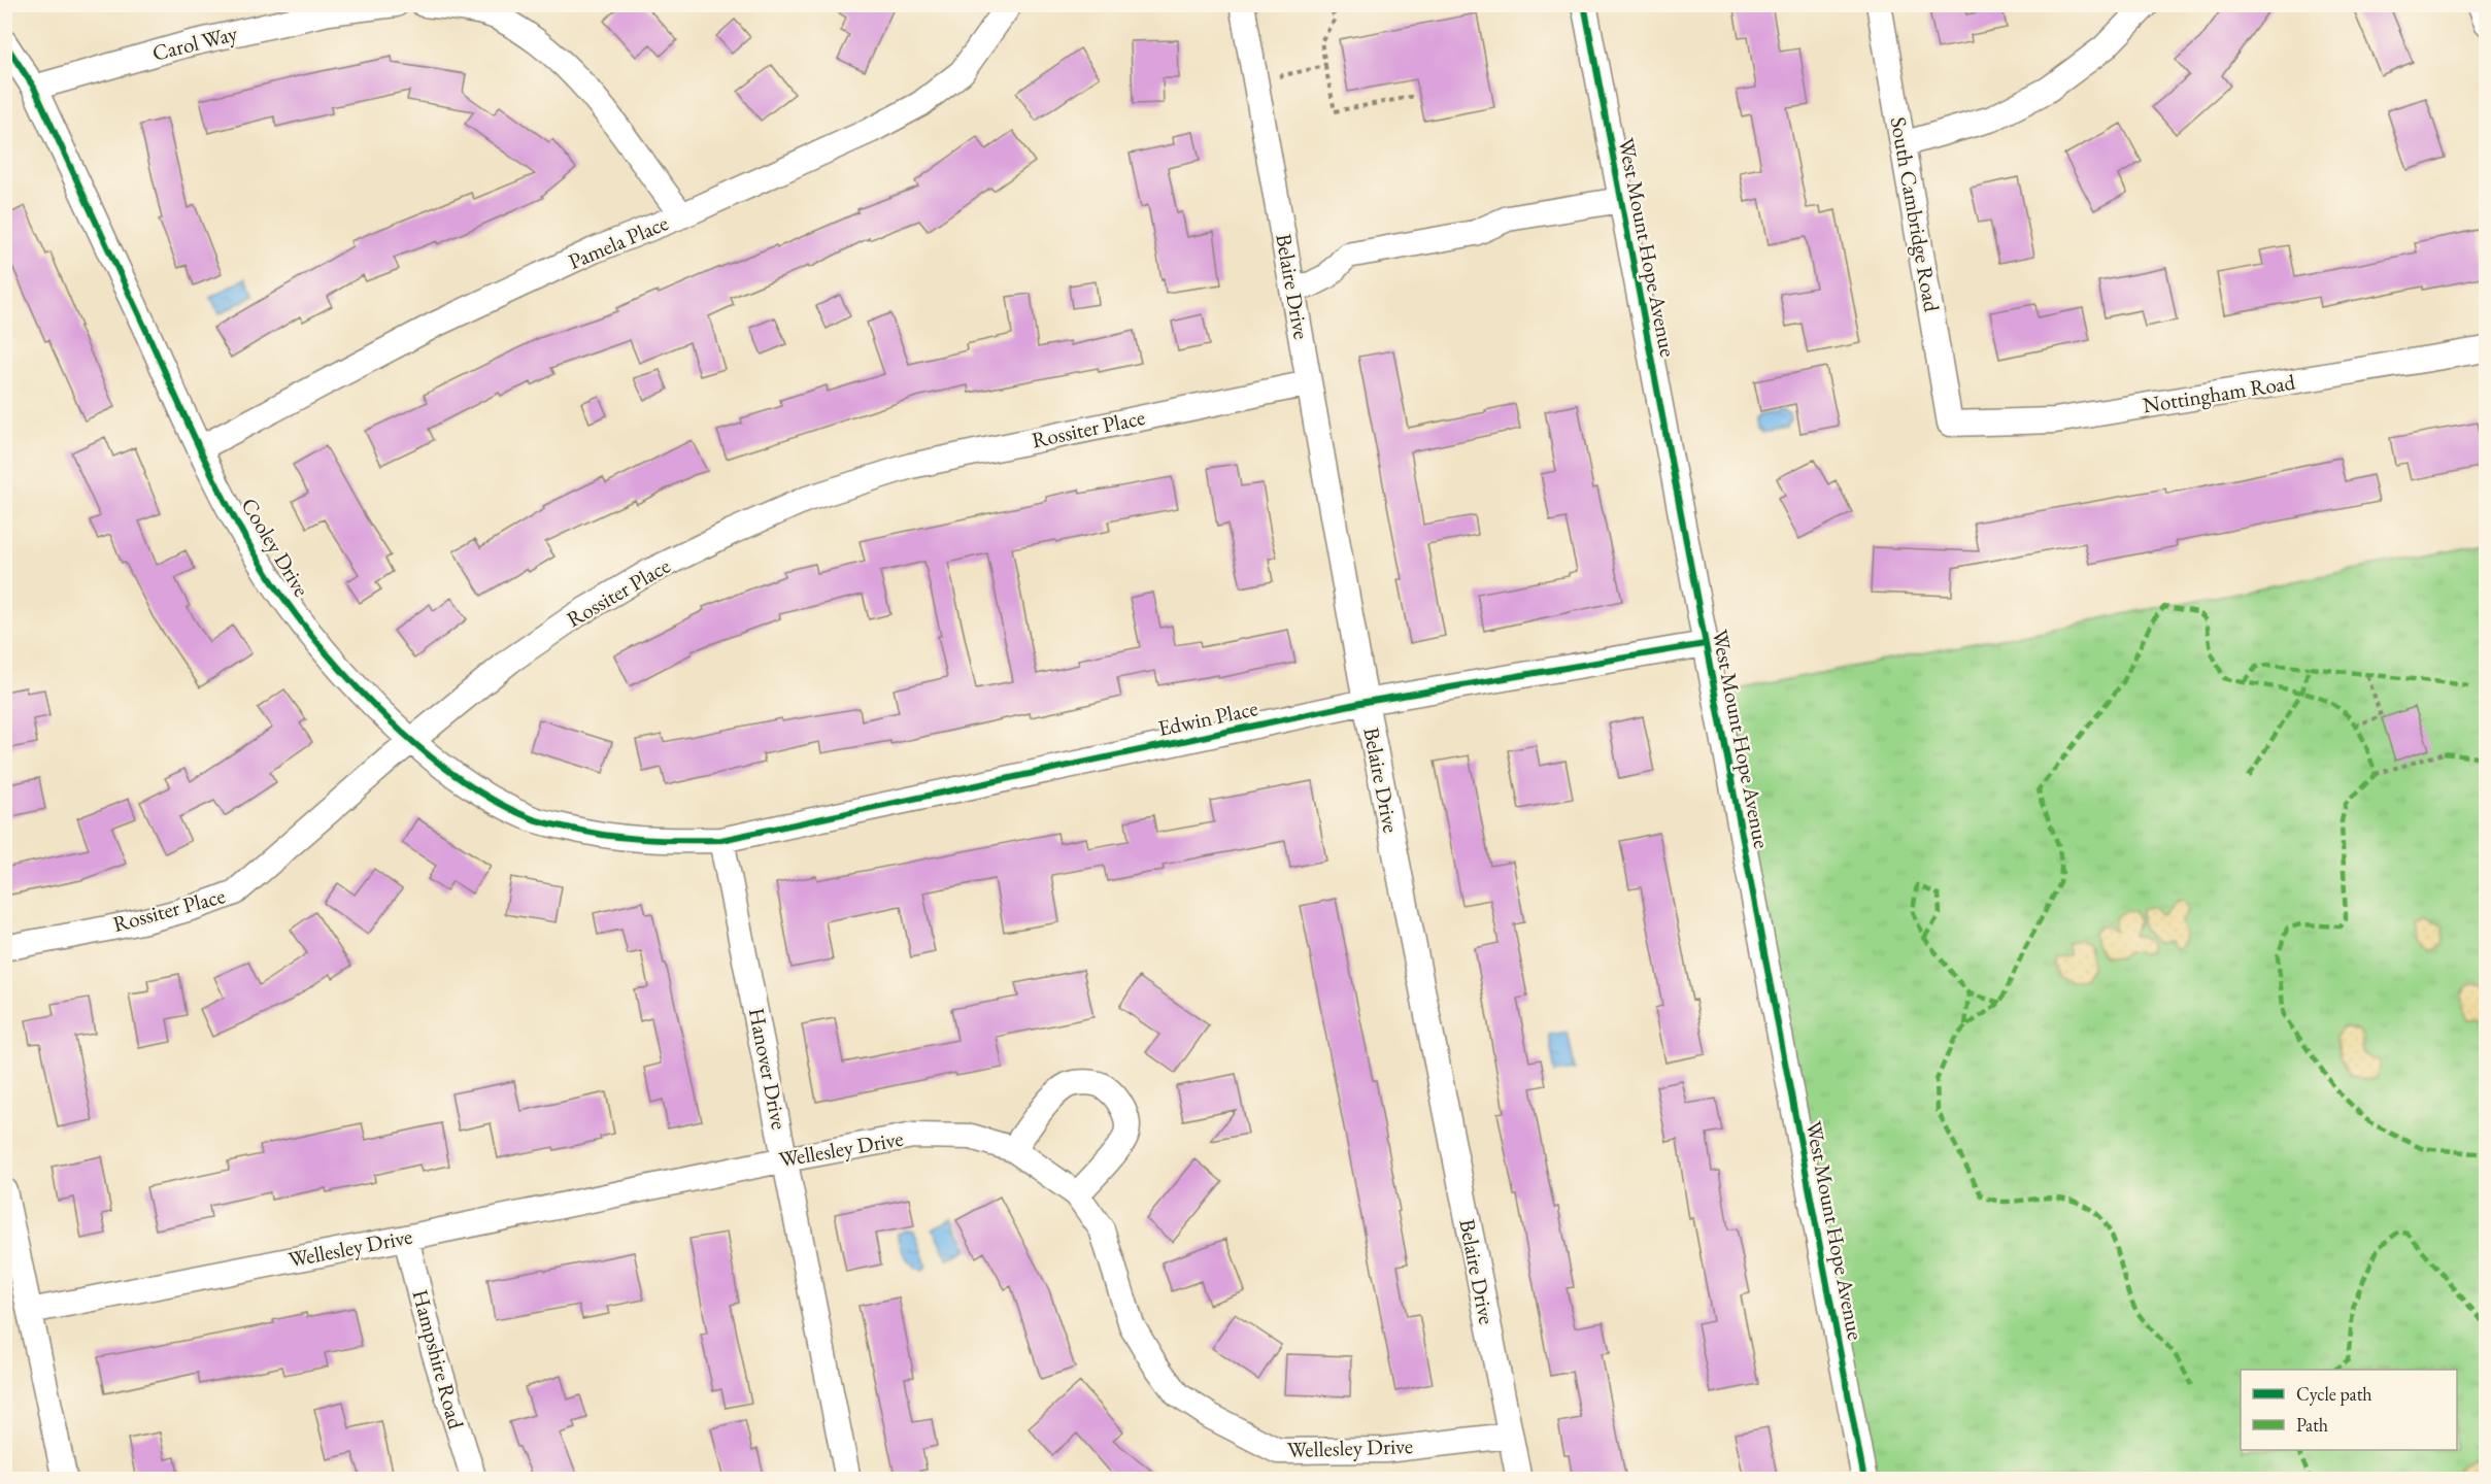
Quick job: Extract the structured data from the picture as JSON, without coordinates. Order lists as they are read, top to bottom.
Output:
{
  "streets": {
    "street": [
      "Carol Way",
      "South Cambridge Road",
      "Pamela Place",
      "West Mount Hope Avenue",
      "Belaire Drive",
      "Nottingham Road",
      "Rossiter Place",
      "Cooley Drive",
      "Edwin Place",
      "Hanover Drive",
      "Wellesley Drive",
      "Hampshire Road"
    ]
  },
  "crossings": [
    ["Carol Way", "Cooley Drive"],
    ["South Cambridge Road", "Nottingham Road"],
    ["Pamela Place", "Cooley Drive"],
    ["West Mount Hope Avenue", "Edwin Place"],
    ["Belaire Drive", "Rossiter Place"],
    ["Belaire Drive", "Edwin Place"],
    ["Belaire Drive", "Wellesley Drive"],
    ["Rossiter Place", "Cooley Drive"],
    ["Cooley Drive", "Edwin Place"],
    ["Cooley Drive", "Hanover Drive"],
    ["Edwin Place", "Hanover Drive"],
    ["Hanover Drive", "Wellesley Drive"],
    ["Wellesley Drive", "Hampshire Road"]
  ],
  "legend": ["Cycle path", "Path"]
}
